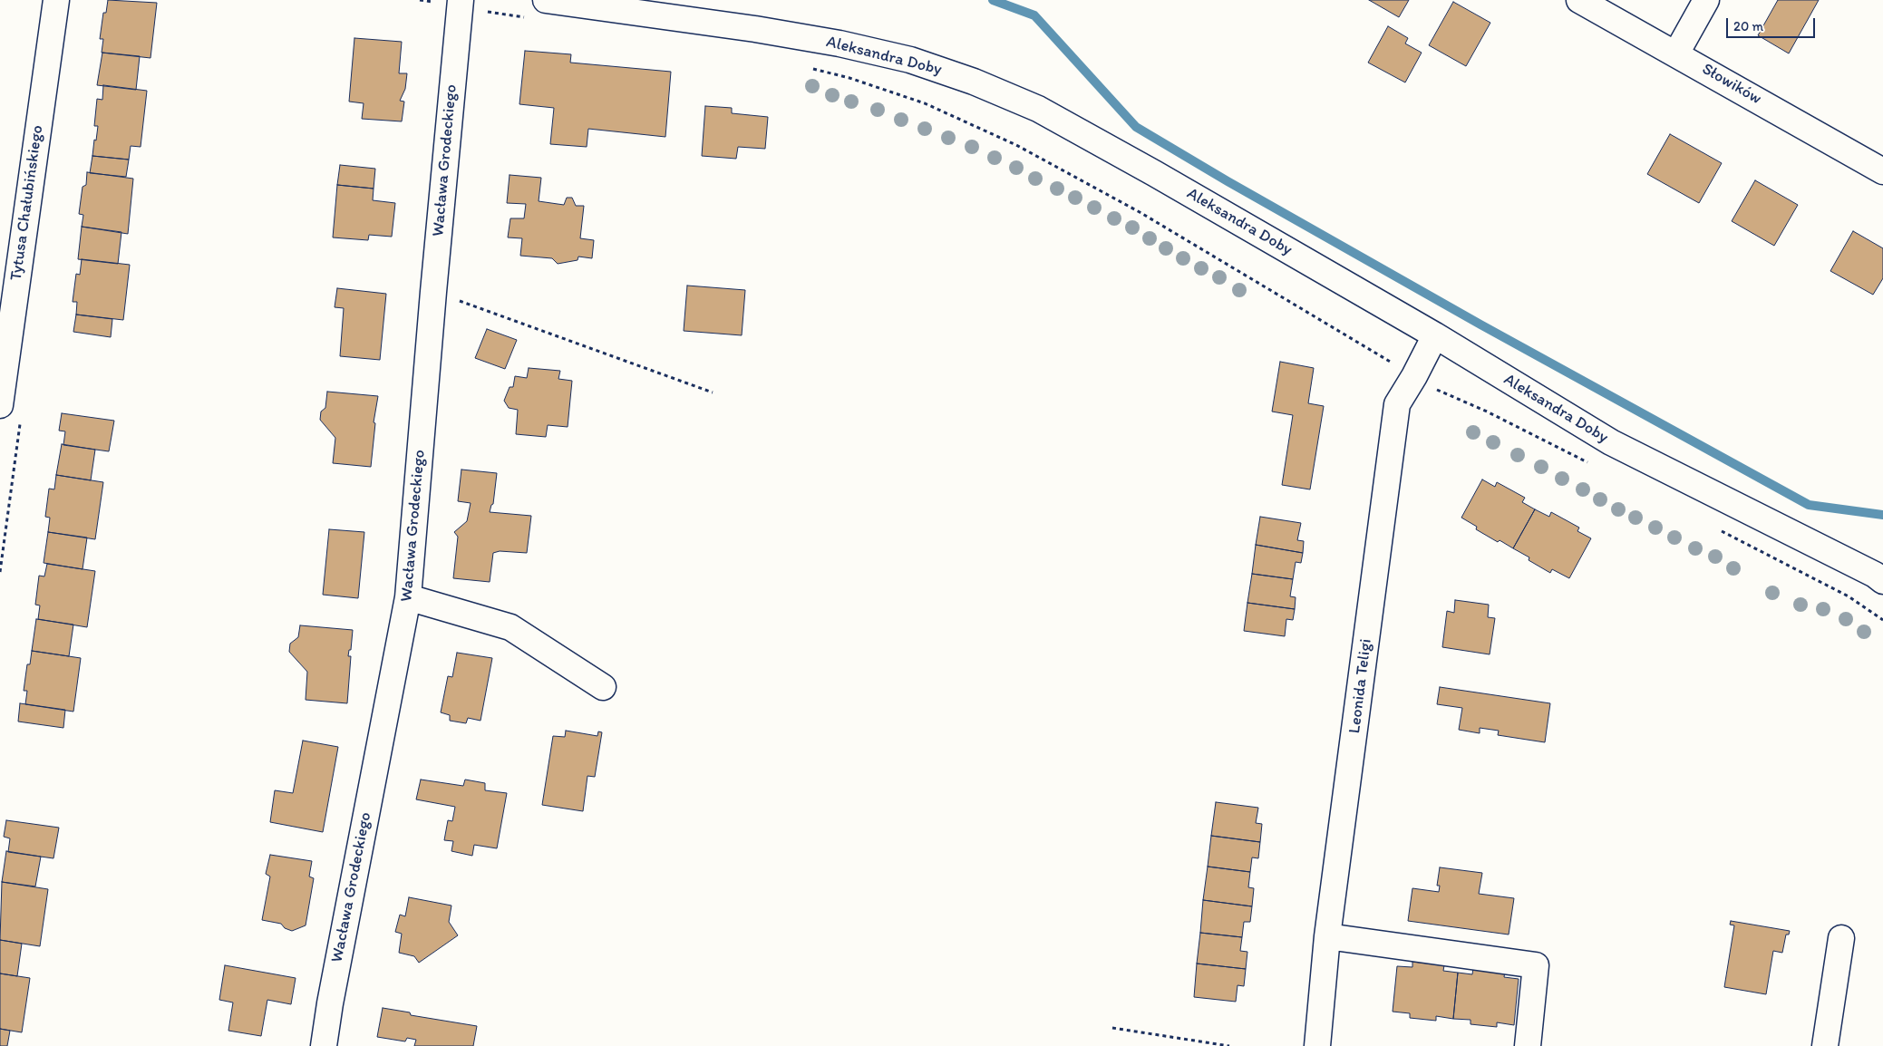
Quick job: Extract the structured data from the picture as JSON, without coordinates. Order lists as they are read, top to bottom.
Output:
{
  "streets": {
    "street": [
      "Aleksandra Doby",
      "Słowików",
      "Wacława Grodeckiego",
      "Tytusa Chałubińskiego",
      "Leonida Teligi"
    ]
  },
  "crossings": [
    ["Aleksandra Doby", "Leonida Teligi"]
  ],
  "scale_bar": "20 m"
}
